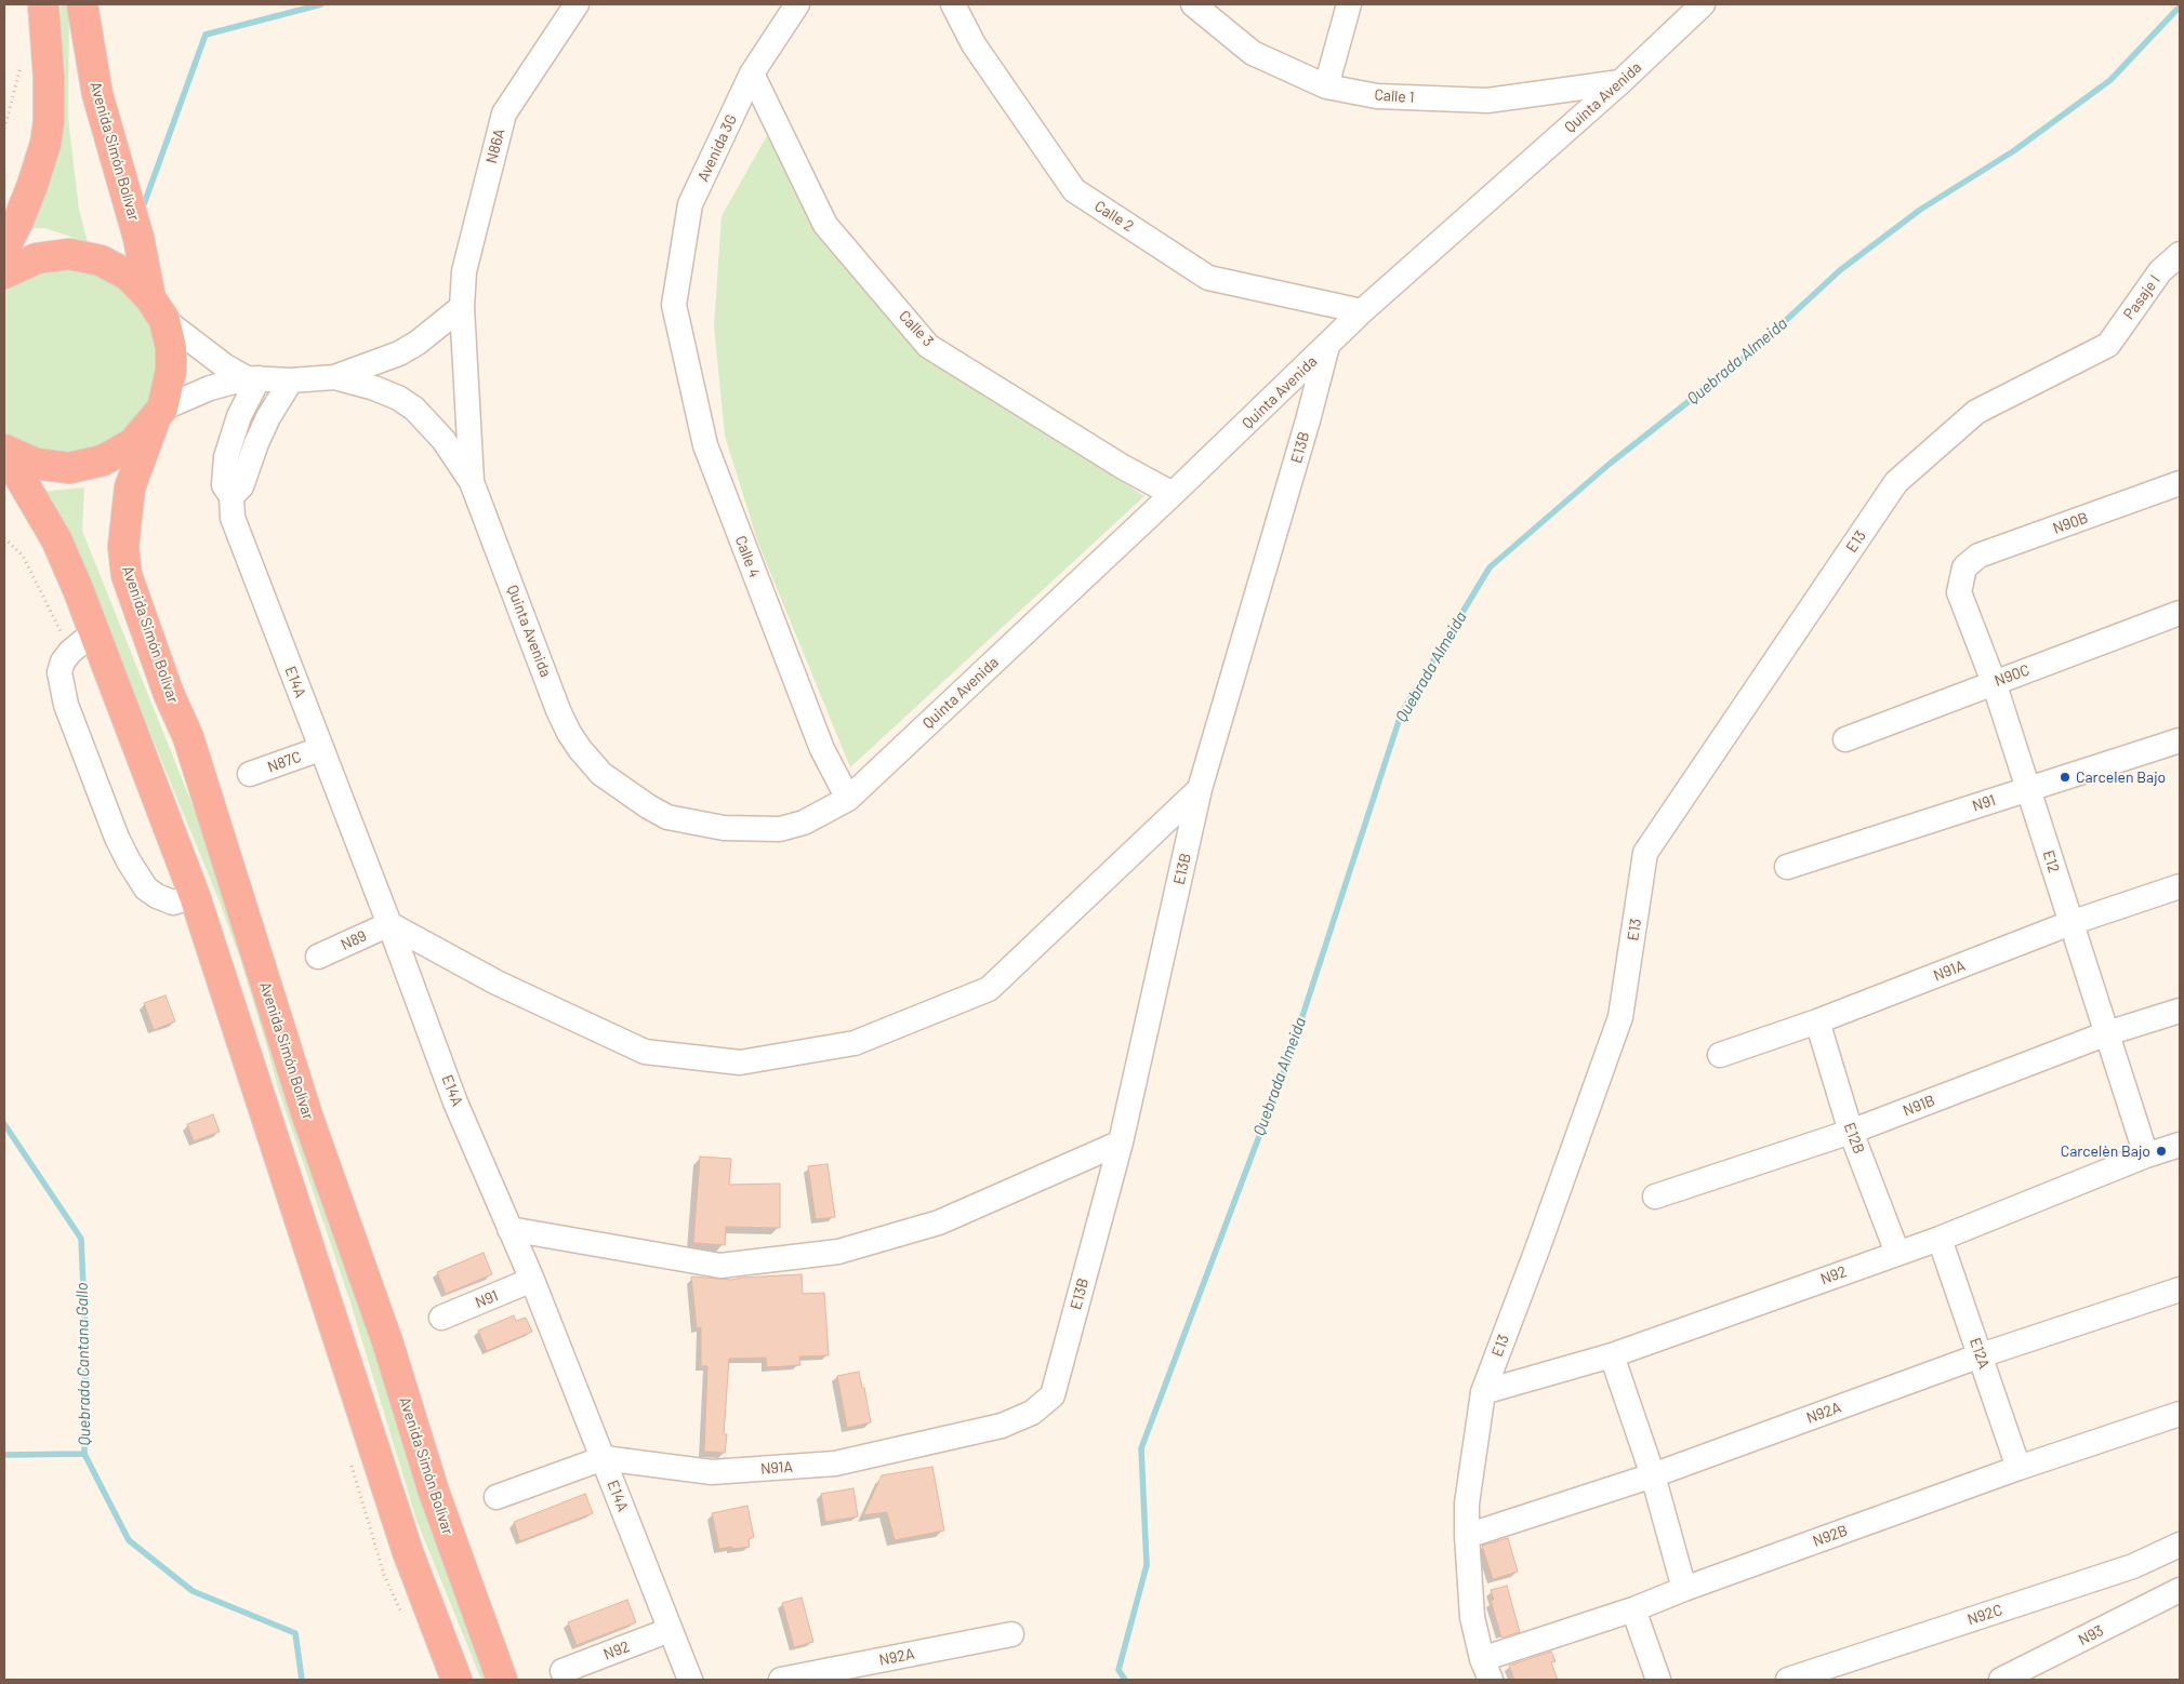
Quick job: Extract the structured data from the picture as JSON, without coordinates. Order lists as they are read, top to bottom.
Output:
{
  "streets": {
    "highway": ["Avenida Simón Bolívar"],
    "street": [
      "Calle 1",
      "Quinta Avenida",
      "N86A",
      "Avenida 3G",
      "Calle 2",
      "Pasaje I",
      "Calle 3",
      "E13B",
      "N90B",
      "E13",
      "Calle 4",
      "N90C",
      "E14A",
      "N87C",
      "N91",
      "E12",
      "N89",
      "N91A",
      "N91B",
      "E12B",
      "N92",
      "E12A",
      "N92A",
      "N92B",
      "N92C",
      "N93"
    ]
  },
  "crossings": [
    ["Calle 1", "Quinta Avenida"],
    ["Quinta Avenida", "N86A"],
    ["Quinta Avenida", "Avenida Simón Bolívar"],
    ["Quinta Avenida", "Calle 2"],
    ["Quinta Avenida", "Calle 3"],
    ["Quinta Avenida", "E13B"],
    ["Quinta Avenida", "Calle 4"],
    ["Quinta Avenida", "E14A"],
    ["Avenida 3G", "Calle 3"],
    ["Avenida 3G", "Calle 4"],
    ["Pasaje I", "E13"],
    ["E13B", "N91A"],
    ["N90B", "E12"],
    ["E13", "N92"],
    ["E13", "N92A"],
    ["E13", "N92B"],
    ["N90C", "E12"],
    ["E14A", "N87C"],
    ["E14A", "N91"],
    ["E14A", "N89"],
    ["E14A", "N91A"],
    ["E14A", "N92"],
    ["N91", "E12"],
    ["E12", "N91A"],
    ["E12", "N91B"],
    ["E12", "N92"],
    ["N91A", "E12B"],
    ["N91B", "E12B"],
    ["E12B", "N92"],
    ["N92", "E12A"],
    ["E12A", "N92A"],
    ["E12A", "N92B"]
  ],
  "water": ["Quebrada Almeida", "Quebrada Cantana Gallo"],
  "places": ["Carcelen Bajo", "Carcelèn Bajo"]
}
